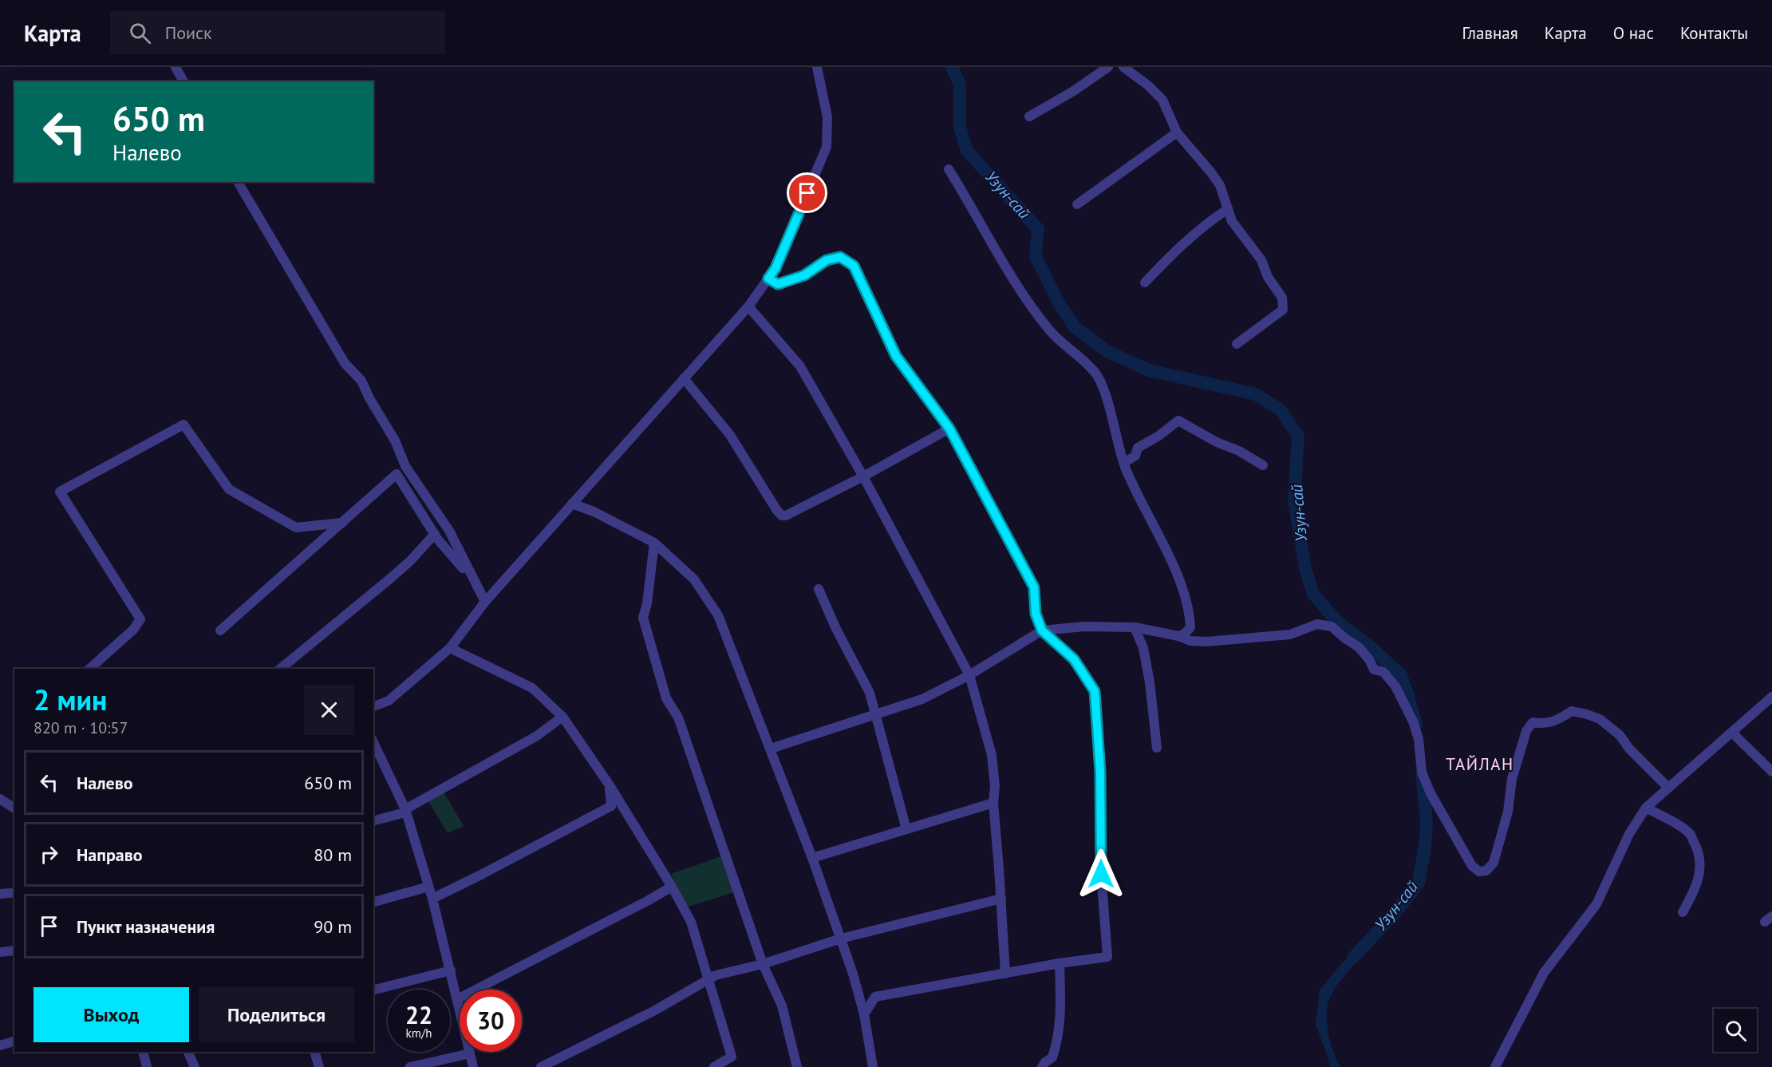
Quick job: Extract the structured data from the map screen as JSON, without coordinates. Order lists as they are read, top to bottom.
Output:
{
  "districts": ["ТАЙЛАН"],
  "water": ["Узун-сай"],
  "page": {
    "header": "Карта",
    "search": "Поиск",
    "nav": [
      "Главная",
      "Карта",
      "О нас",
      "Контакты"
    ],
    "turn": ["650 m", "Налево"],
    "heading": ["2 мин", "820 m · 10:57"],
    "list": [
      {
        "name": "Налево",
        "value": "650 m"
      },
      {
        "name": "Направо",
        "value": "80 m"
      },
      {
        "name": "Пункт назначения",
        "value": "90 m"
      }
    ],
    "buttons": ["Выход", "Поделиться"],
    "speed": "22 km/h",
    "limit": "30"
  }
}
